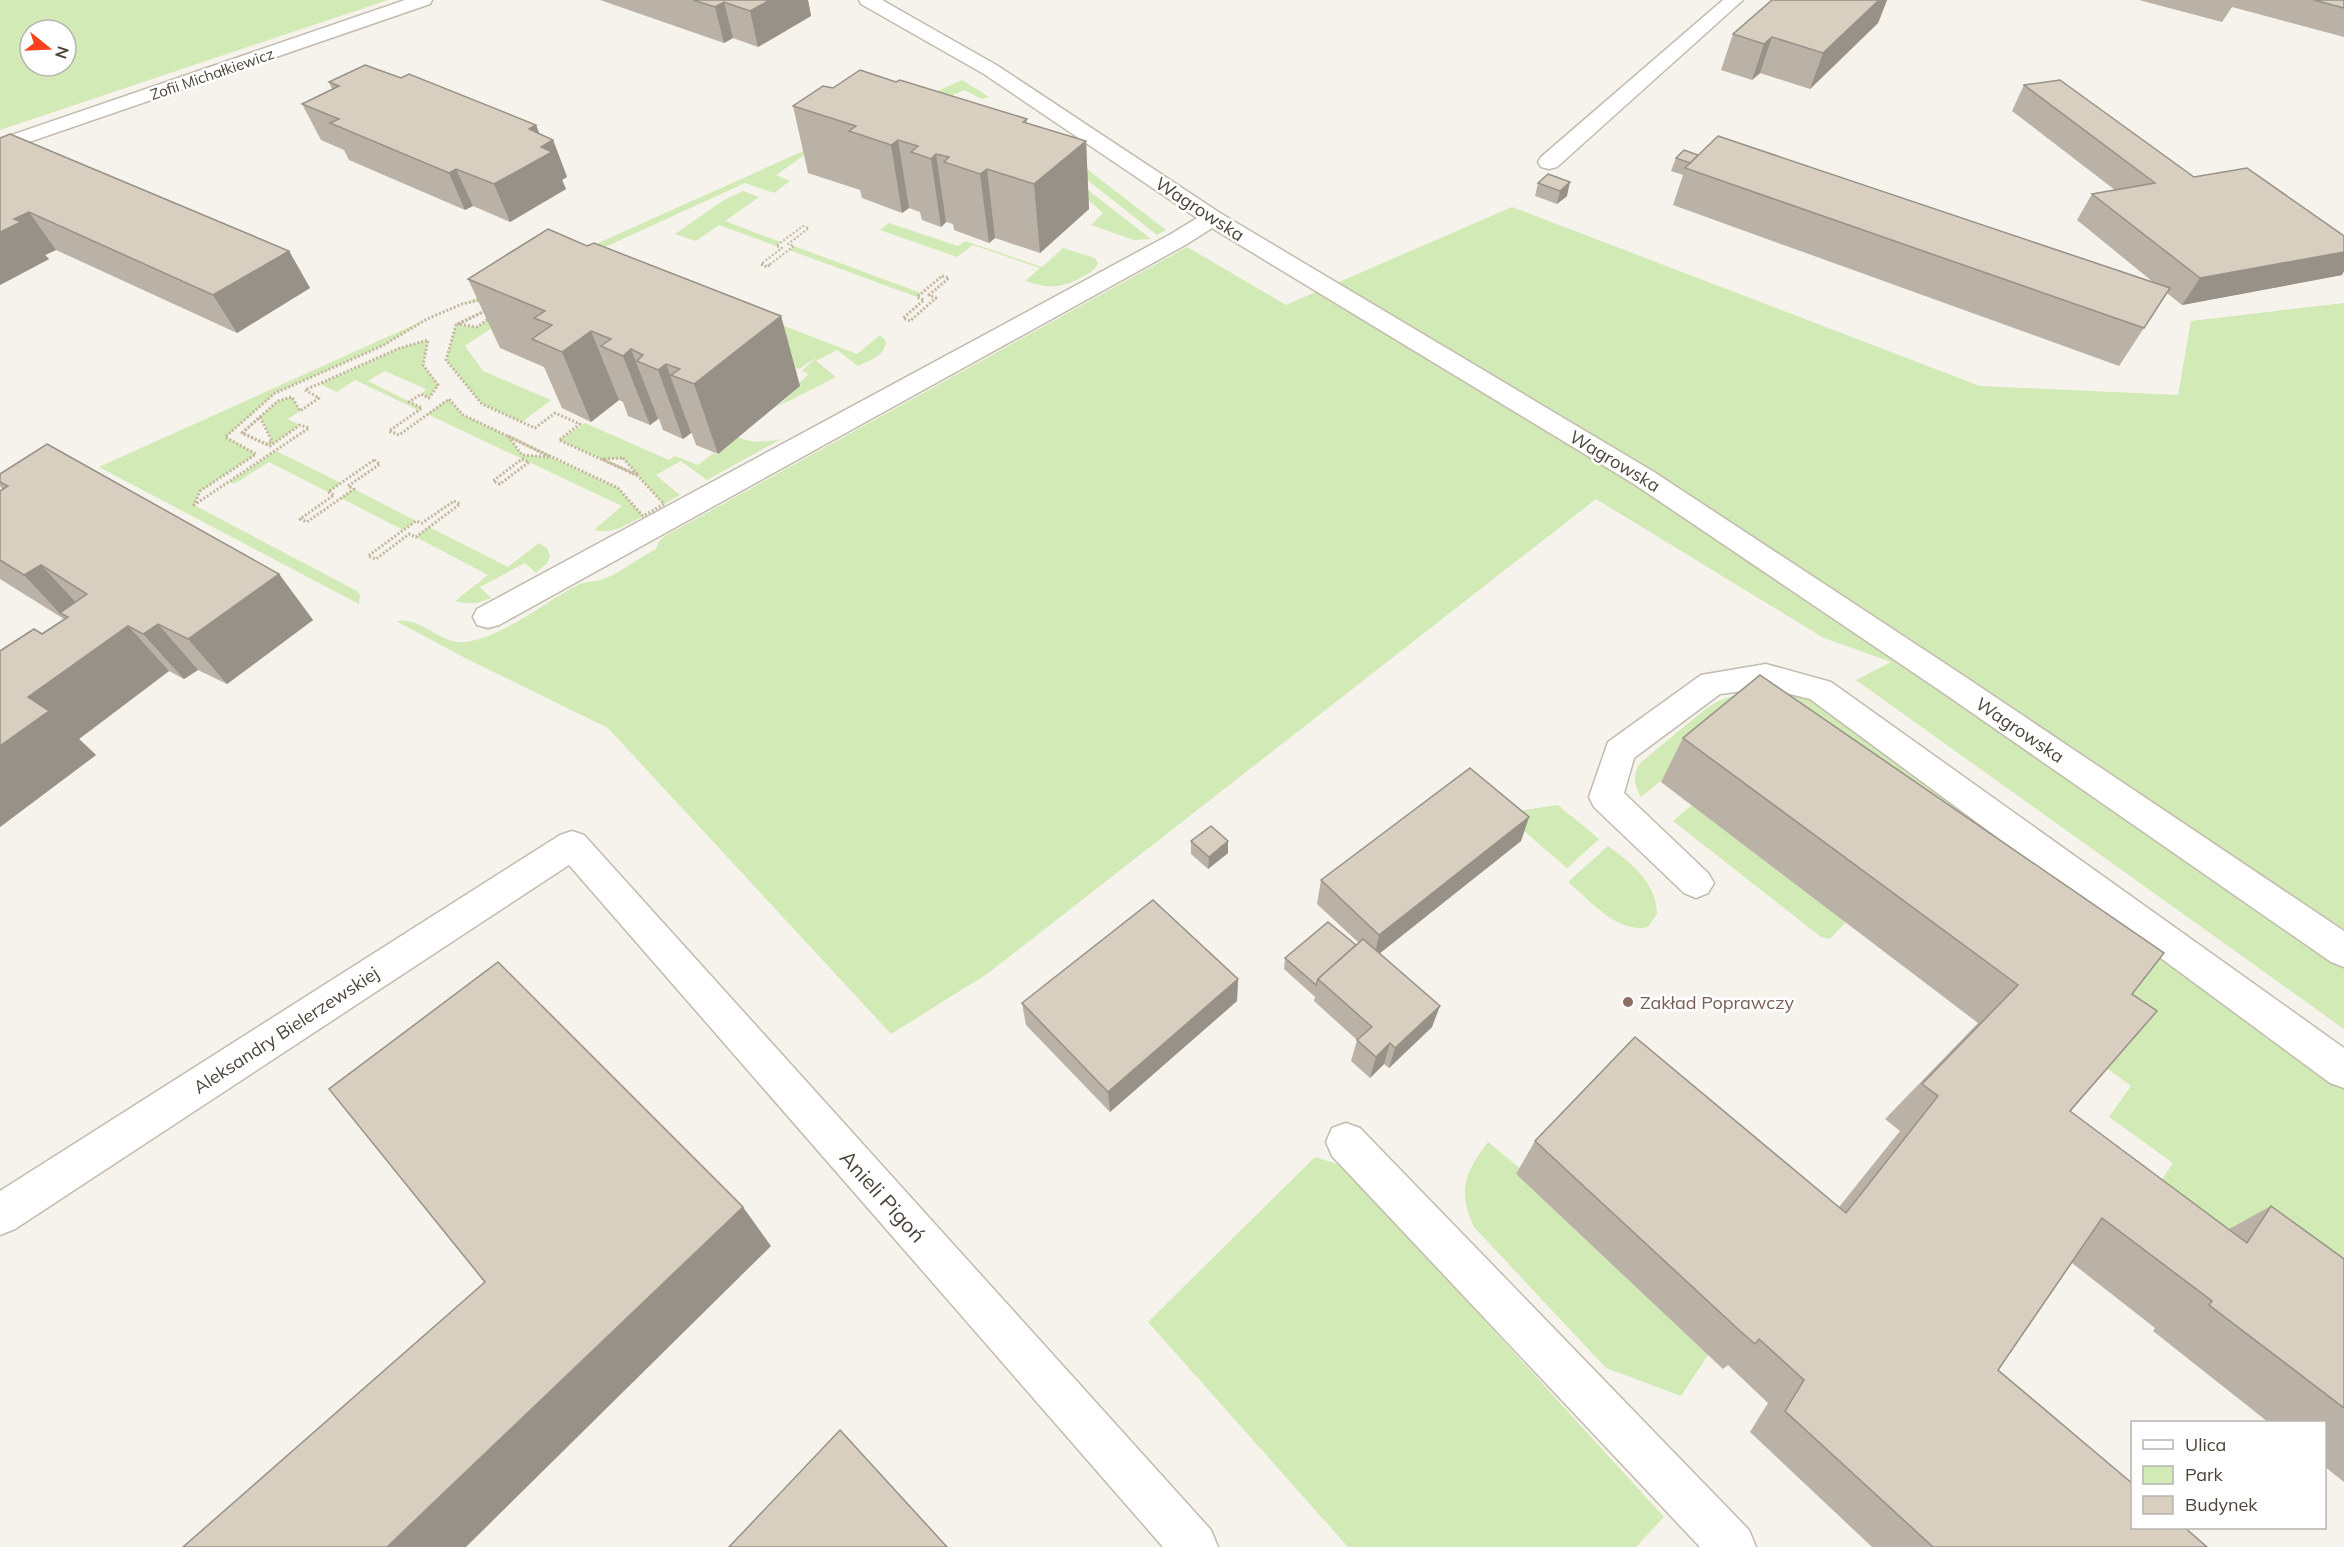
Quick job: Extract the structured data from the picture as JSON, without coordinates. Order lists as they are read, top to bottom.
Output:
{
  "streets": {
    "street": [
      "Zofii Michałkiewicz",
      "Wagrowska",
      "Aleksandry Bielerzewskiej",
      "Anieli Pigoń"
    ]
  },
  "crossings": [
    ["Aleksandry Bielerzewskiej", "Anieli Pigoń"]
  ],
  "places": ["Zakład Poprawczy"],
  "legend": ["Ulica", "Park", "Budynek"],
  "north": "right"
}
